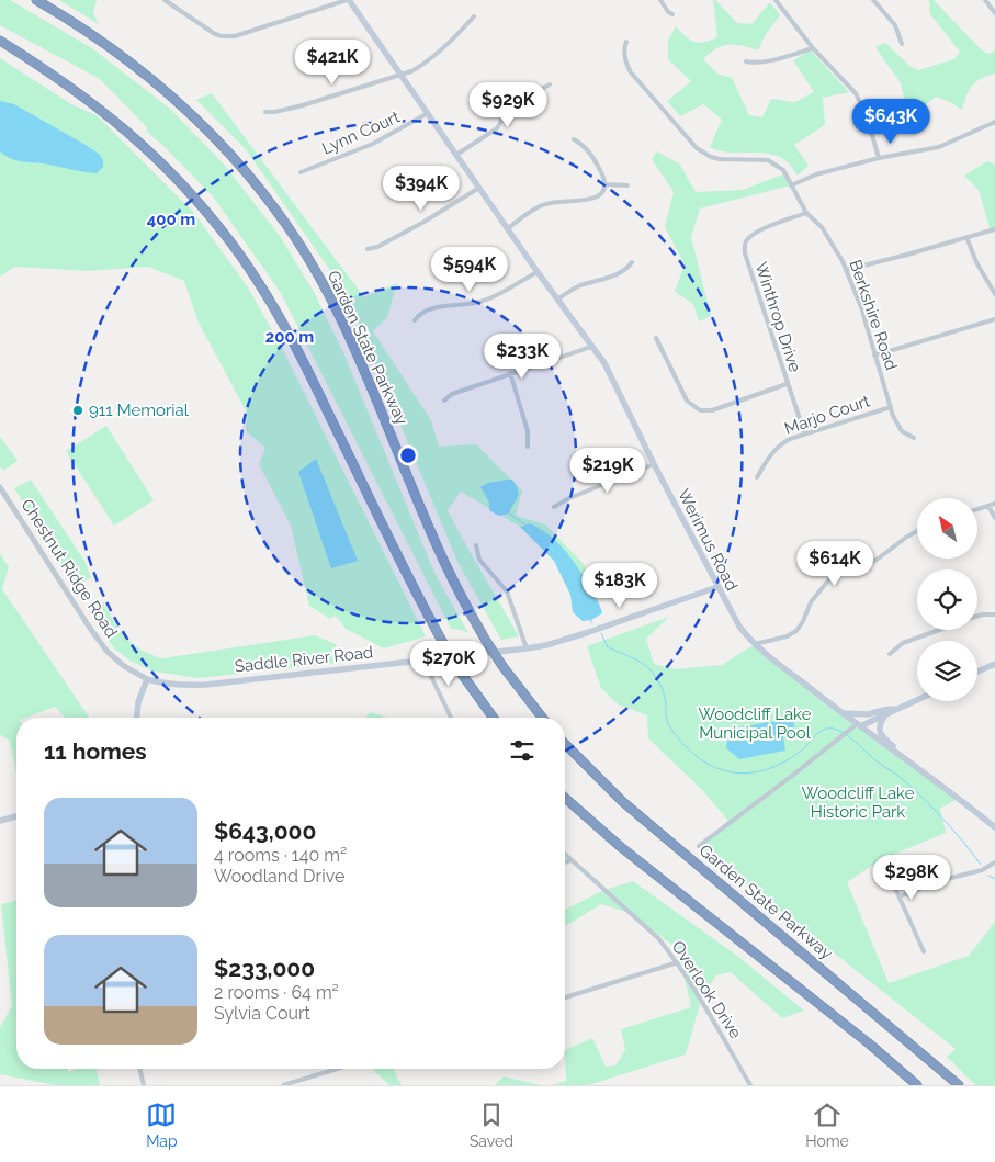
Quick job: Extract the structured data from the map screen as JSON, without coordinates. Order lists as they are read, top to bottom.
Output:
{
  "streets": {
    "highway": ["Garden State Parkway"],
    "main road": ["Werimus Road", "Saddle River Road"],
    "street": [
      "Lynn Court",
      "Berkshire Road",
      "Winthrop Drive",
      "Marjo Court",
      "Chestnut Ridge Road",
      "Overlook Drive"
    ]
  },
  "crossings": [
    ["Lynn Court", "Werimus Road"],
    ["Berkshire Road", "Winthrop Drive"],
    ["Berkshire Road", "Marjo Court"],
    ["Winthrop Drive", "Marjo Court"],
    ["Werimus Road", "Saddle River Road"],
    ["Chestnut Ridge Road", "Saddle River Road"]
  ],
  "parks": ["Woodcliff Lake Municipal Pool", "Woodcliff Lake Historic Park"],
  "places": ["911 Memorial"],
  "north": "top left",
  "page": {
    "price": [
      "$421K",
      "$929K",
      "$643K",
      "$394K",
      "$594K",
      "$233K",
      "$219K",
      "$614K",
      "$183K",
      "$270K",
      "$298K"
    ],
    "heading": "11 homes",
    "list": [
      {
        "name": "$643,000",
        "note": "4 rooms · 140 m² · Woodland Drive"
      },
      {
        "name": "$233,000",
        "note": "2 rooms · 64 m² · Sylvia Court"
      }
    ],
    "tabs": ["Map", "Saved", "Home"]
  },
  "rings": ["400 m", "200 m"]
}
